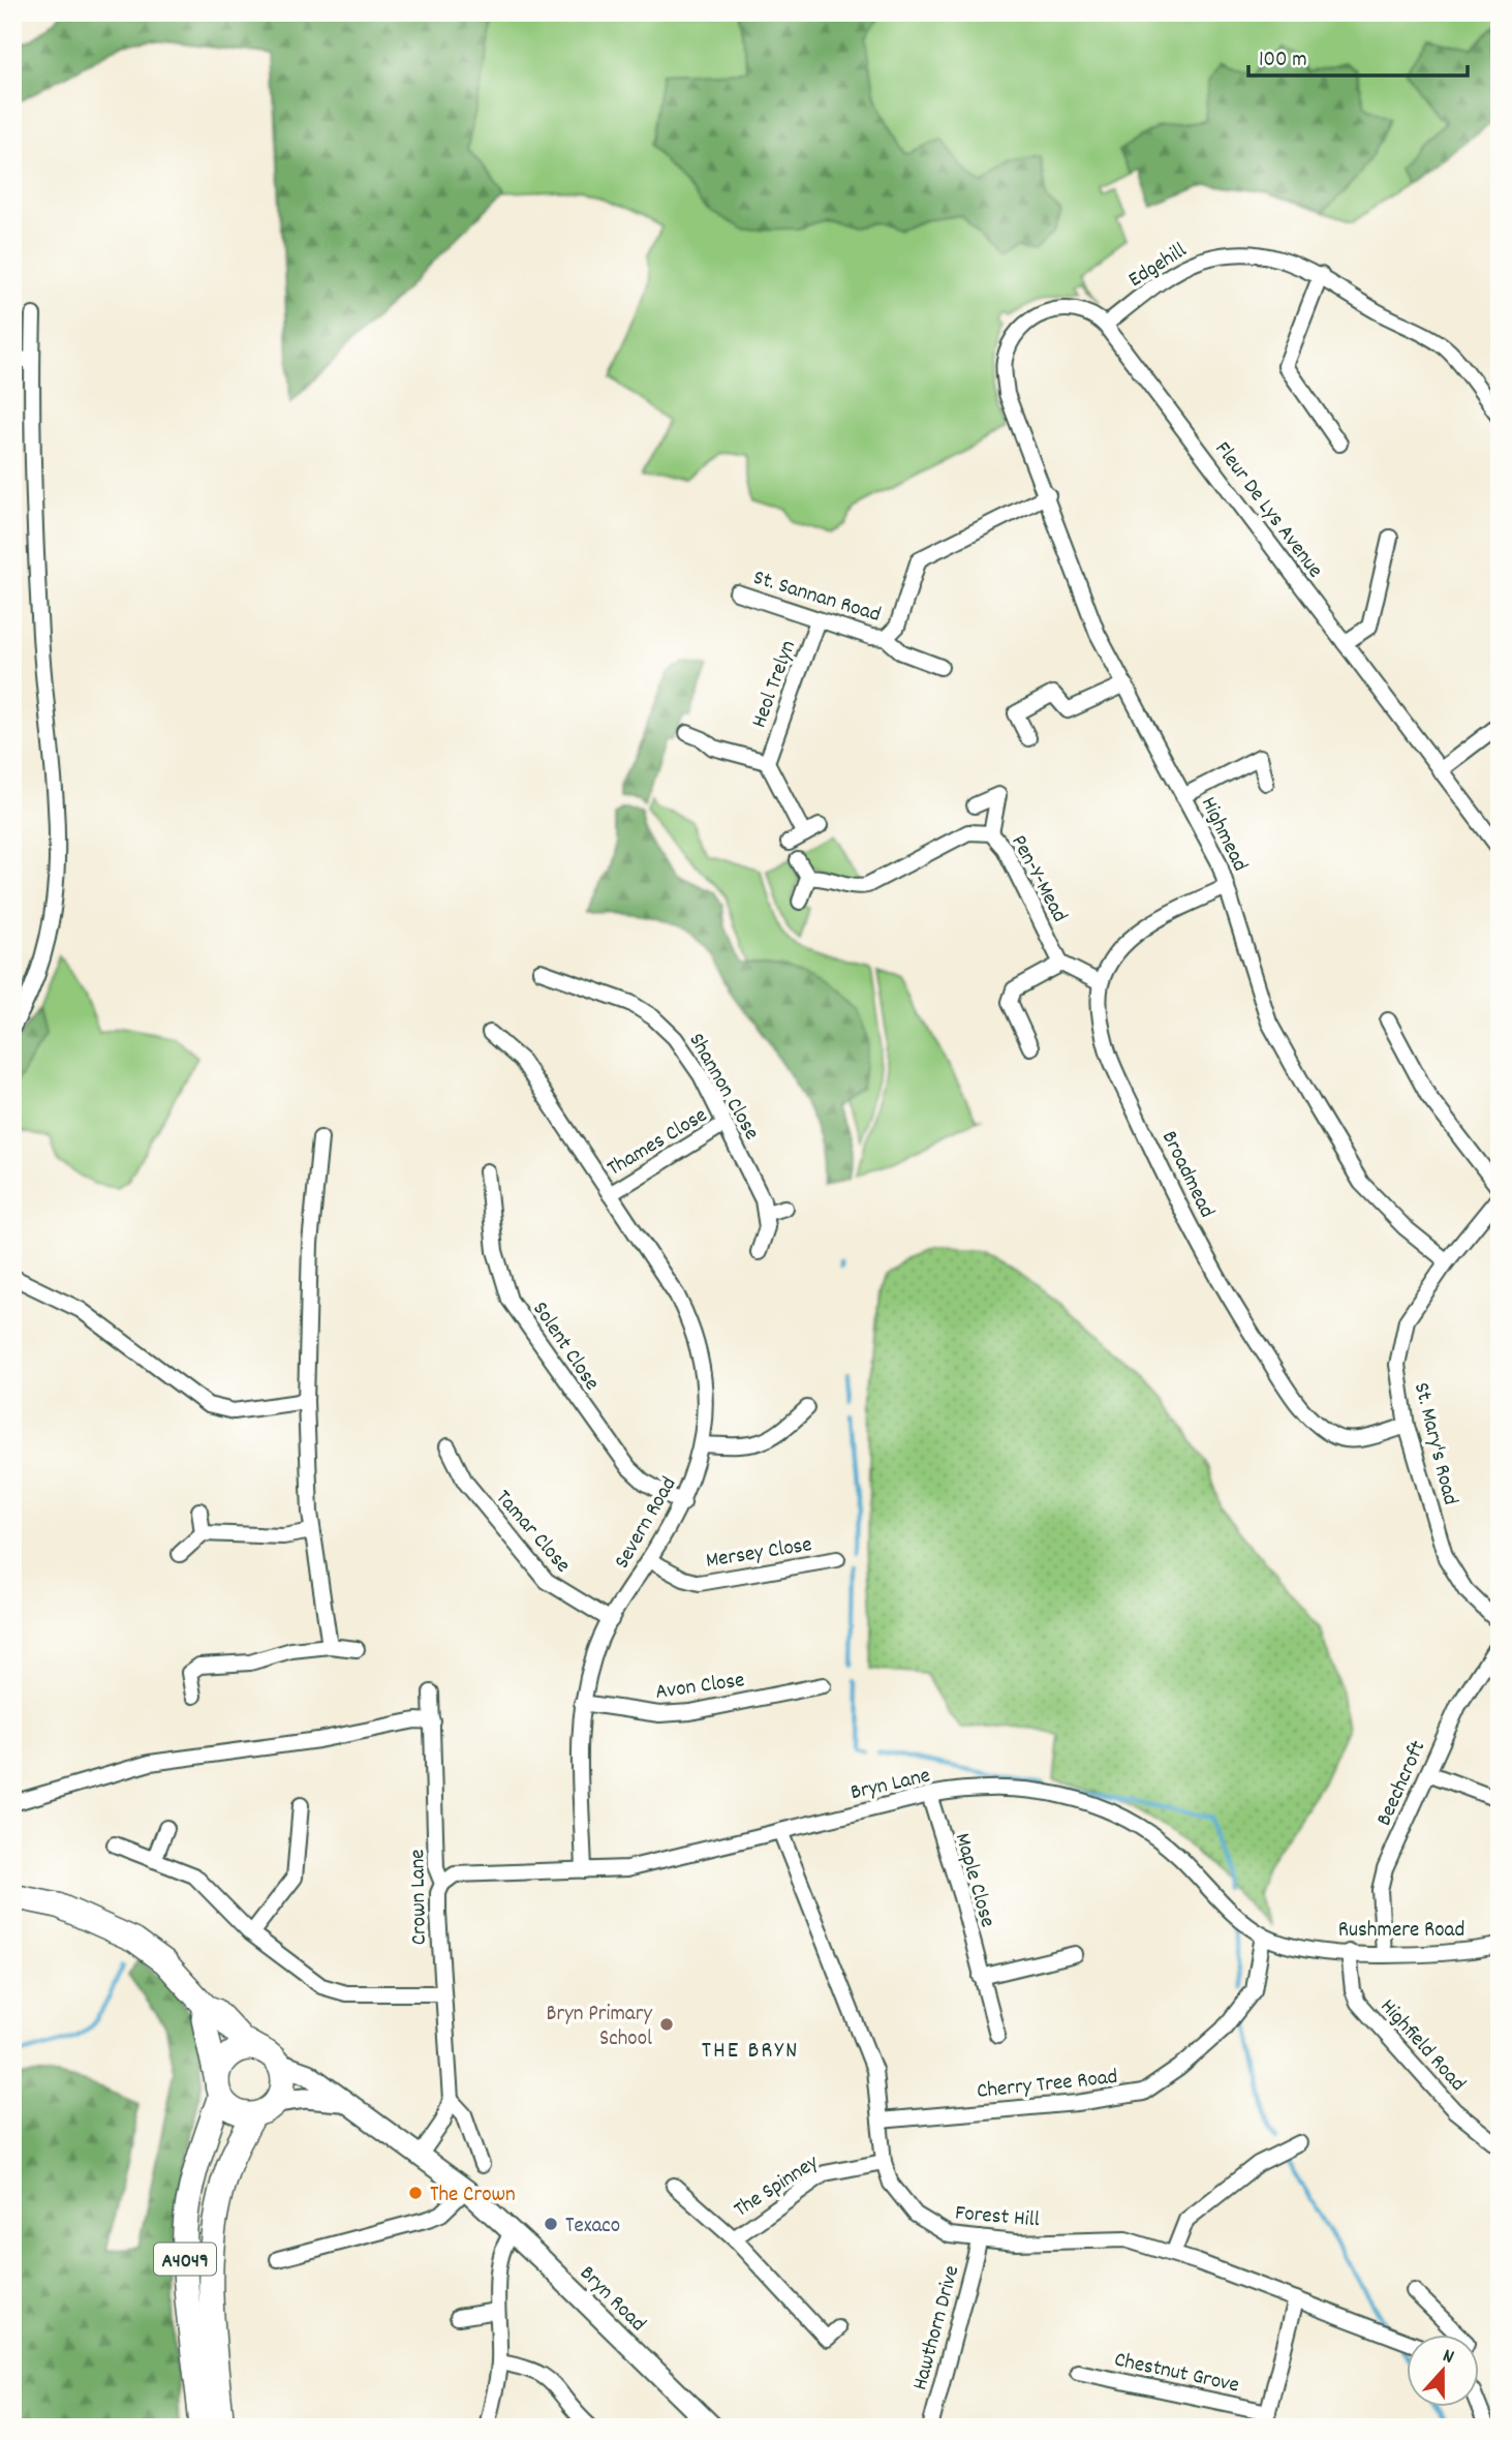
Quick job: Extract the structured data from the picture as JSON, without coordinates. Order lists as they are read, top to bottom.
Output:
{
  "streets": {
    "main road": ["A4049"],
    "street": [
      "Edgehill",
      "Fleur De Lys Avenue",
      "St. Sannan Road",
      "Heol Trelyn",
      "Highmead",
      "Pen-Y-Mead",
      "Shannon Close",
      "Thames Close",
      "Broadmead",
      "Solent Close",
      "St. Mary's Road",
      "Severn Road",
      "Tamar Close",
      "Mersey Close",
      "Avon Close",
      "Bryn Lane",
      "Beechcroft",
      "Maple Close",
      "Crown Lane",
      "Rushmere Road",
      "Highfield Road",
      "Cherry Tree Road",
      "The Spinney",
      "Forest Hill",
      "Bryn Road",
      "Hawthorn Drive",
      "Chestnut Grove"
    ]
  },
  "crossings": [
    ["Edgehill", "Fleur De Lys Avenue"],
    ["Fleur De Lys Avenue", "Highmead"],
    ["St. Sannan Road", "Heol Trelyn"],
    ["St. Sannan Road", "Highmead"],
    ["Highmead", "Broadmead"],
    ["Highmead", "St. Mary's Road"],
    ["Shannon Close", "Thames Close"],
    ["Thames Close", "Severn Road"],
    ["Broadmead", "St. Mary's Road"],
    ["Solent Close", "Severn Road"],
    ["Severn Road", "Tamar Close"],
    ["Severn Road", "Mersey Close"],
    ["Severn Road", "Avon Close"],
    ["Severn Road", "Bryn Lane"],
    ["Bryn Lane", "Maple Close"],
    ["Bryn Lane", "Crown Lane"],
    ["Bryn Lane", "Rushmere Road"],
    ["Bryn Lane", "Cherry Tree Road"],
    ["Bryn Lane", "Forest Hill"],
    ["Beechcroft", "Rushmere Road"],
    ["Crown Lane", "Bryn Road"],
    ["Rushmere Road", "Highfield Road"],
    ["Cherry Tree Road", "Forest Hill"],
    ["The Spinney", "Forest Hill"],
    ["Forest Hill", "Hawthorn Drive"],
    ["A4049", "Bryn Road"]
  ],
  "districts": ["THE BRYN"],
  "places": ["Bryn Primary School", "The Crown", "Texaco"],
  "scale_bar": "100 m",
  "north": "top"
}
